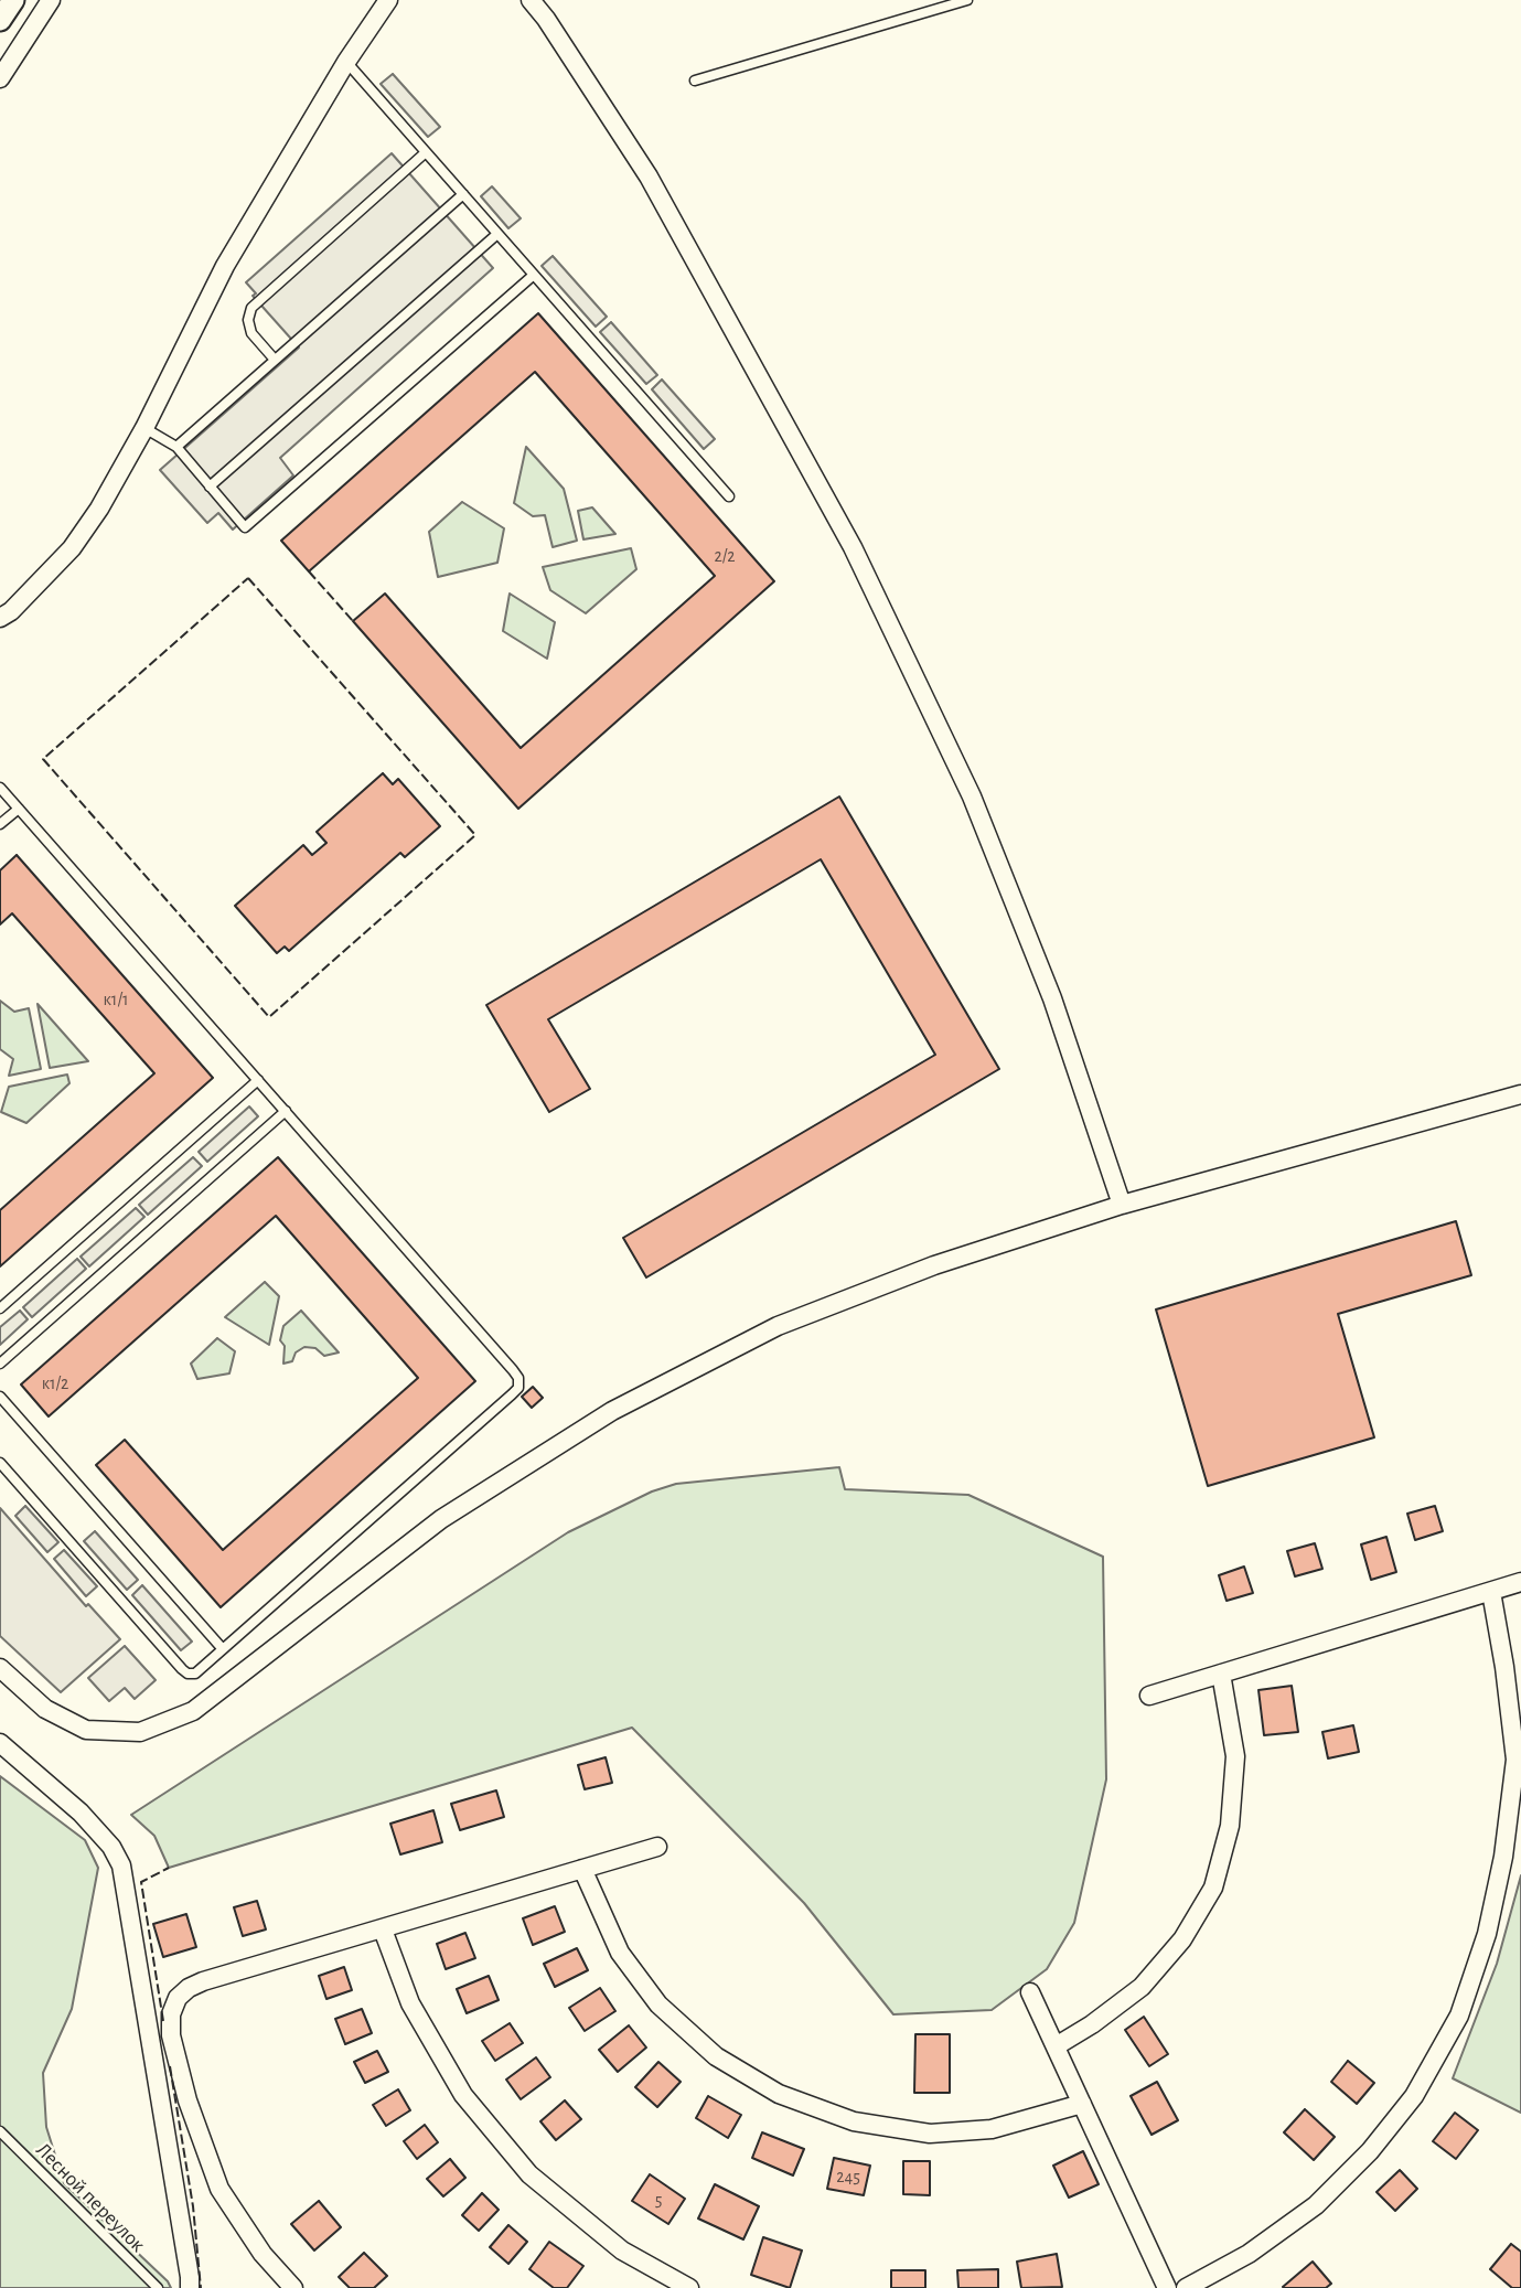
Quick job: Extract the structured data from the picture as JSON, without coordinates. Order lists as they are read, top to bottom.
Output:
{
  "streets": {
    "lane": ["Лесной переулок"]
  },
  "house_numbers": [
    "2/2",
    "к1/1",
    "к1/2",
    "245",
    "5"
  ]
}
